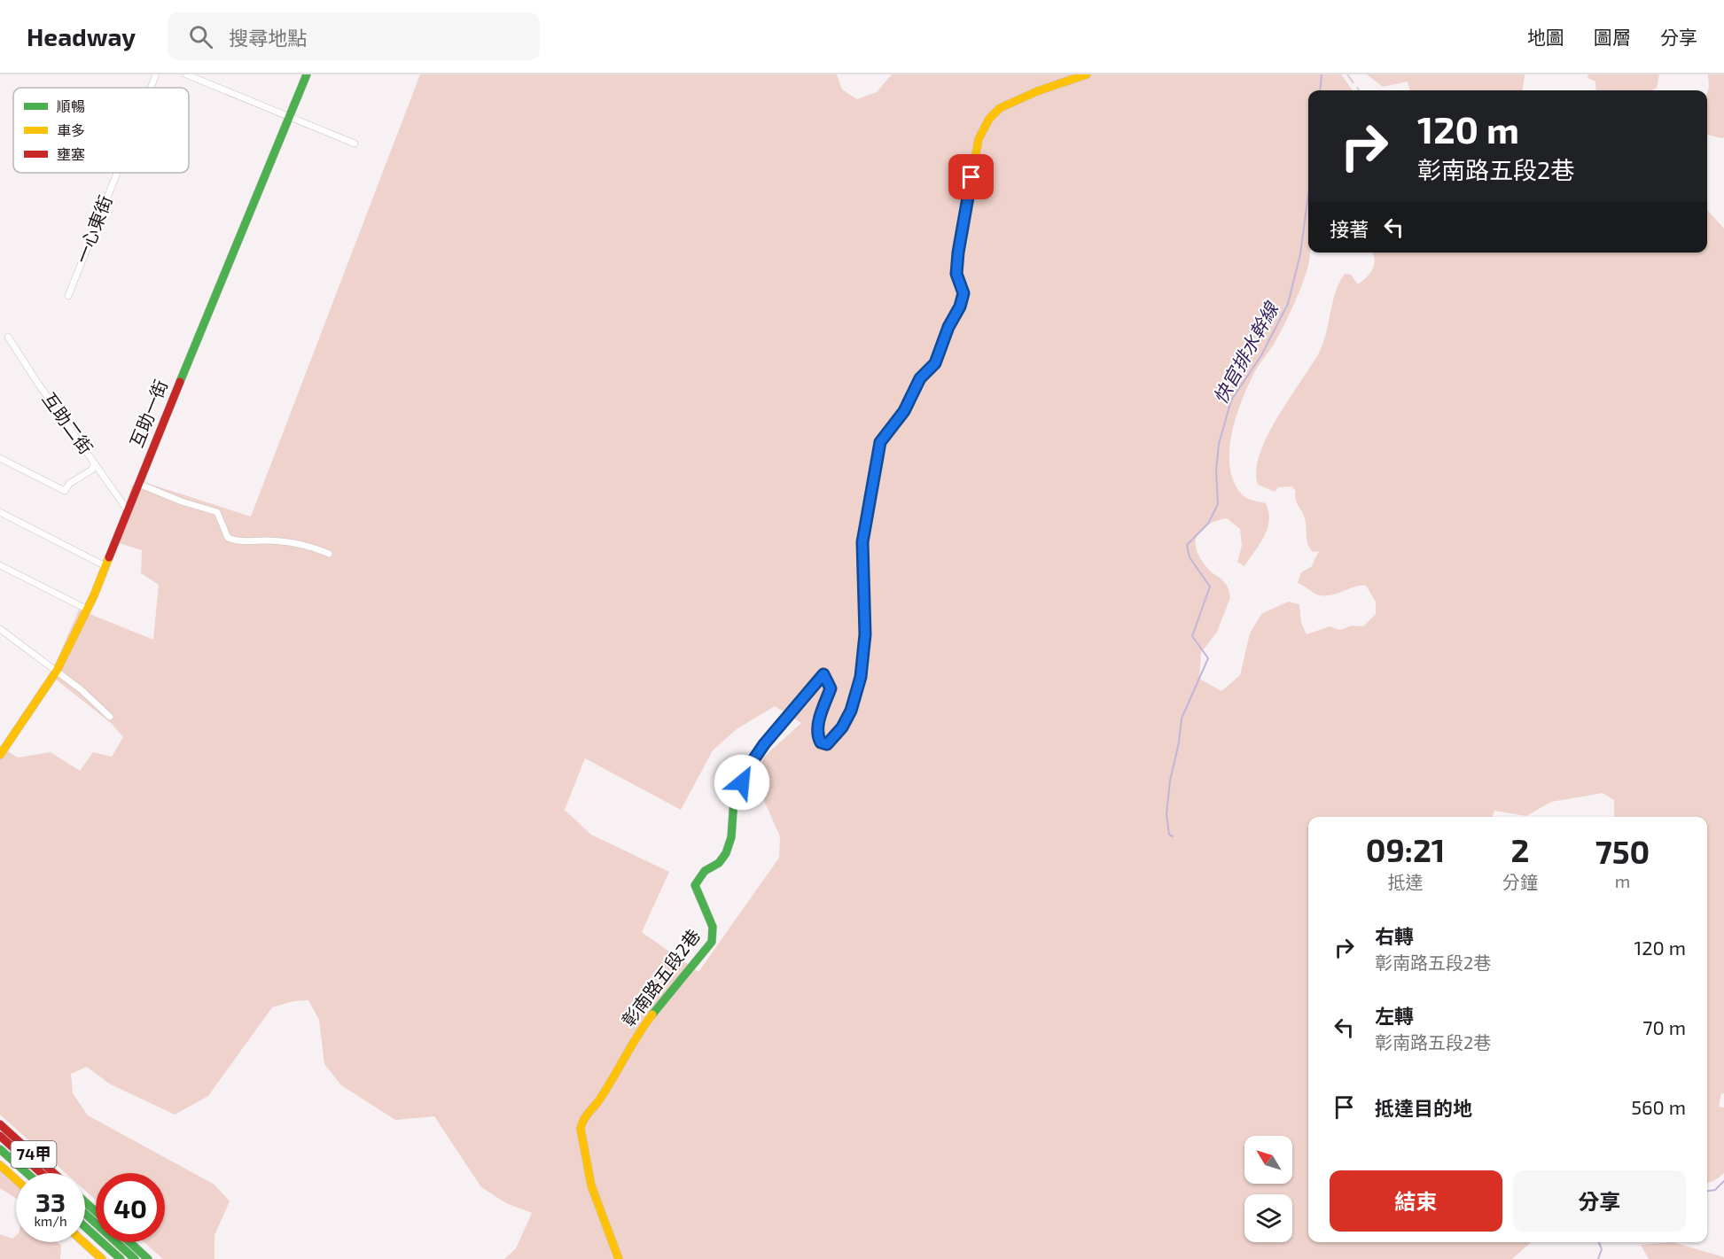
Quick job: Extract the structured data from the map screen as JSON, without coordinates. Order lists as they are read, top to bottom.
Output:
{
  "streets": {
    "street": [
      "一心東街",
      "互助一街",
      "互助二街",
      "彰南路五段2巷",
      "74甲"
    ]
  },
  "crossings": [
    ["互助一街", "互助二街"]
  ],
  "water": ["快官排水幹線"],
  "legend": ["順暢", "車多", "壅塞"],
  "north": "top left",
  "page": {
    "header": "Headway",
    "search": "搜尋地點",
    "nav": ["地圖", "圖層", "分享"],
    "turn": ["120 m", "彰南路五段2巷"],
    "then": "接著",
    "eta": [
      "09:21",
      "抵達",
      "2",
      "分鐘",
      "750",
      "m"
    ],
    "list": [
      {
        "name": "右轉",
        "note": "彰南路五段2巷",
        "value": "120 m"
      },
      {
        "name": "左轉",
        "note": "彰南路五段2巷",
        "value": "70 m"
      },
      {
        "name": "抵達目的地",
        "value": "560 m"
      }
    ],
    "buttons": ["結束", "分享"],
    "speed": "33 km/h",
    "limit": "40"
  }
}
